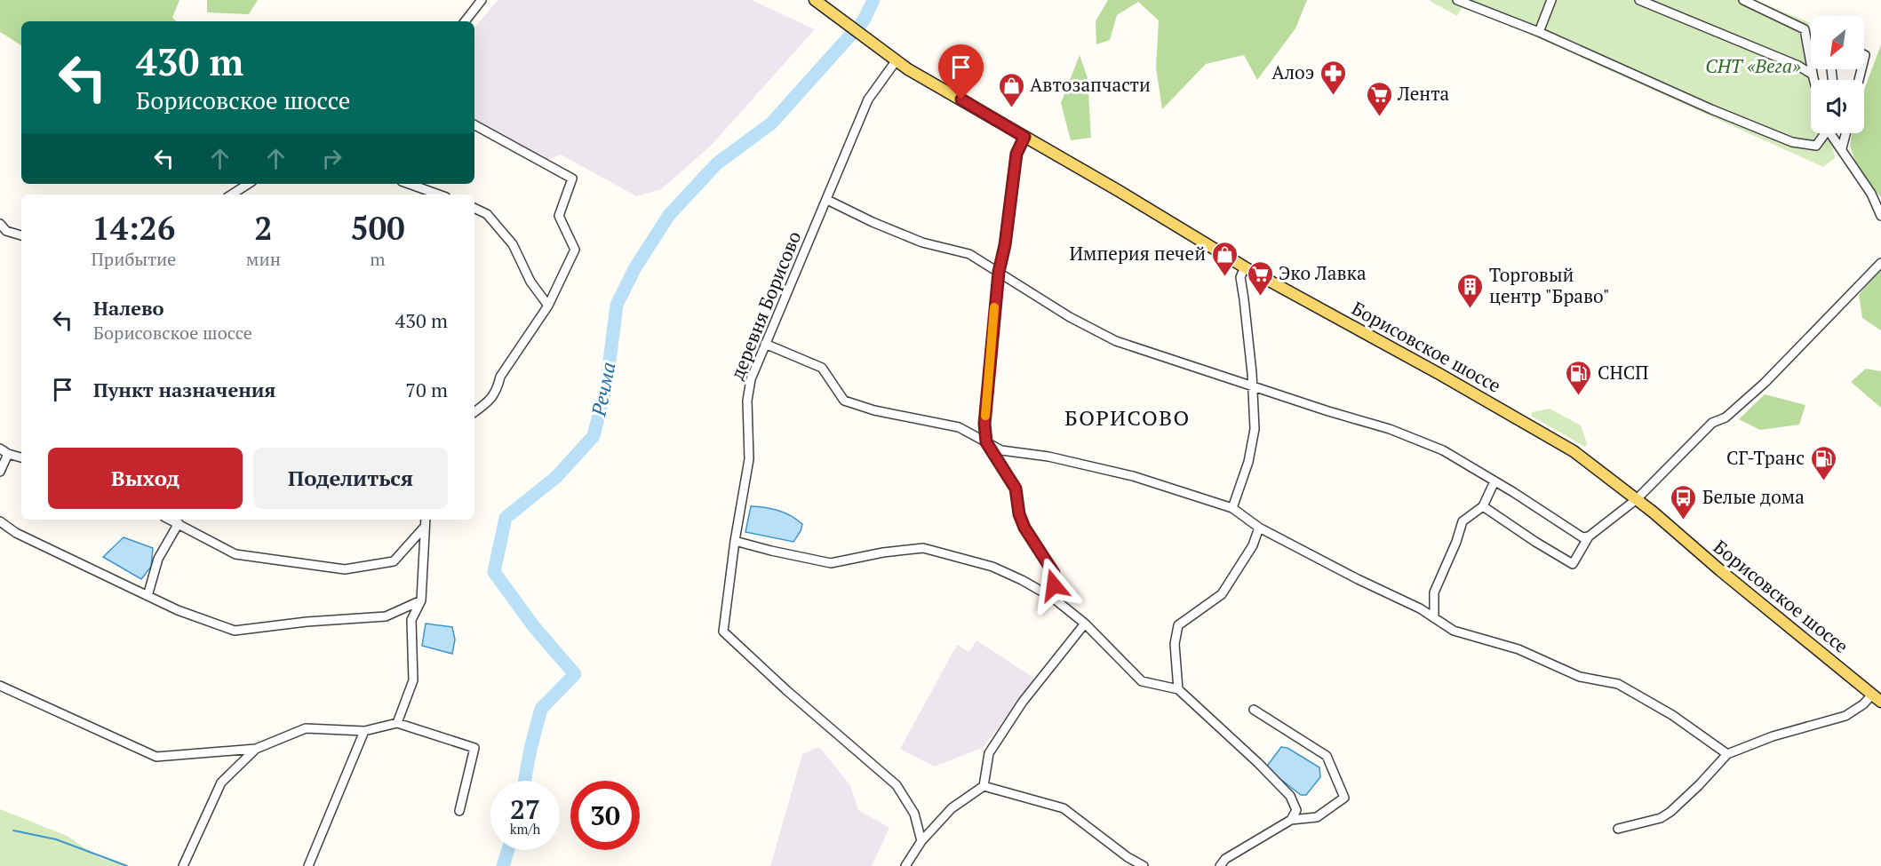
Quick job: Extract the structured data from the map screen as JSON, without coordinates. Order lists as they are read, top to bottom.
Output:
{
  "streets": {
    "main road": ["Борисовское шоссе"],
    "street": ["деревня Борисово"]
  },
  "crossings": [
    ["деревня Борисово", "Борисовское шоссе"]
  ],
  "districts": ["БОРИСОВО"],
  "water": ["Речма"],
  "parks": ["СНТ «Вега»"],
  "places": {
    "pharmacy": ["Алоэ"],
    "shop": ["Автозапчасти", "Империя печей"],
    "supermarket": ["Лента", "Эко Лавка"],
    "building": ["Торговый центр \"Браво\""],
    "fuel station": ["СНСП", "СГ-Транс"],
    "bus stop": ["Белые дома"]
  },
  "north": "bottom left",
  "page": {
    "turn": ["430 m", "Борисовское шоссе"],
    "eta": [
      "14:26",
      "Прибытие",
      "2",
      "мин",
      "500",
      "m"
    ],
    "list": [
      {
        "name": "Налево",
        "note": "Борисовское шоссе",
        "value": "430 m"
      },
      {
        "name": "Пункт назначения",
        "value": "70 m"
      }
    ],
    "buttons": ["Выход", "Поделиться"],
    "speed": "27 km/h",
    "limit": "30"
  }
}
